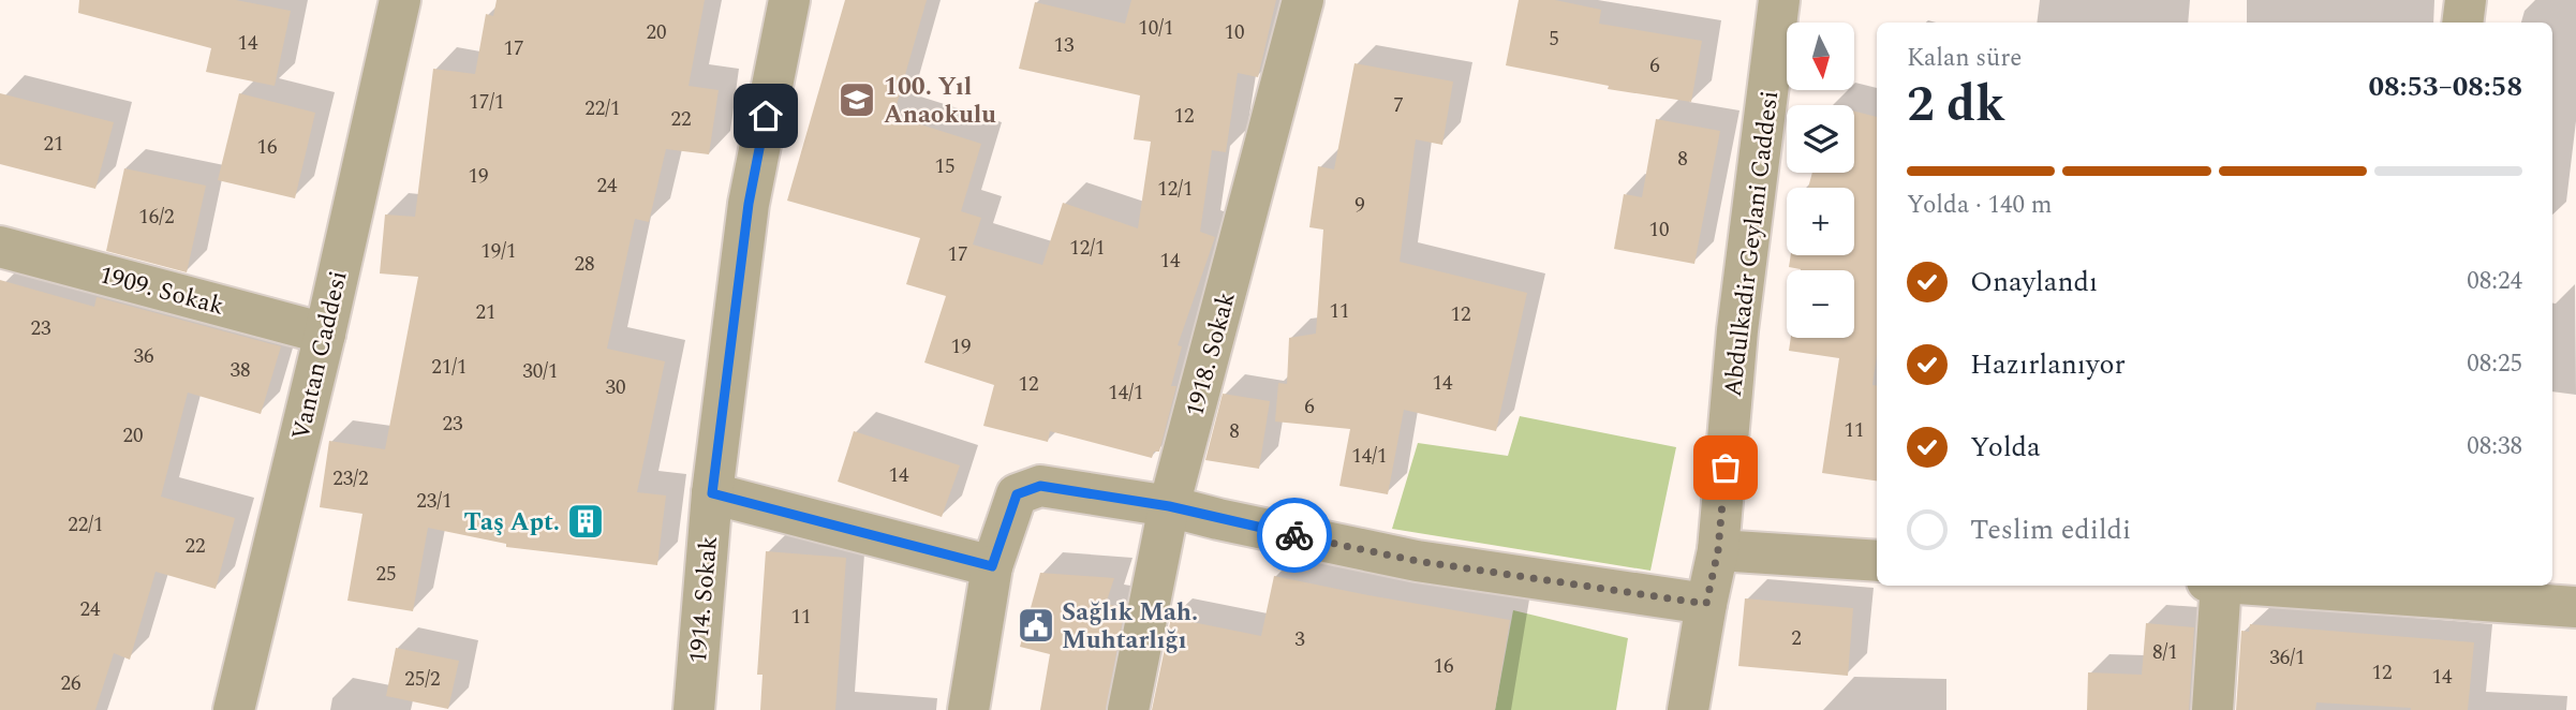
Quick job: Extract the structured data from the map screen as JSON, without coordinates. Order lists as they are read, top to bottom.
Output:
{
  "streets": {
    "street": [
      "Abdulkadir Geylani Caddesi",
      "1909. Sokak",
      "1918. Sokak",
      "Vantan Caddesi",
      "1914. Sokak"
    ]
  },
  "crossings": [
    ["1909. Sokak", "Vantan Caddesi"]
  ],
  "places": {
    "school or university": ["100. Yıl Anaokulu"],
    "building": ["Taş Apt."],
    "public building": ["Sağlık Mah. Muhtarlığı"]
  },
  "house_numbers": [
    "10/1",
    "20",
    "10",
    "5",
    "14",
    "13",
    "17",
    "6",
    "17/1",
    "7",
    "22/1",
    "12",
    "22",
    "21",
    "16",
    "8",
    "15",
    "19",
    "24",
    "12/1",
    "9",
    "16/2",
    "10",
    "12/1",
    "19/1",
    "17",
    "14",
    "28",
    "11",
    "21",
    "12",
    "23",
    "19",
    "36",
    "21/1",
    "38",
    "30/1",
    "14",
    "12",
    "30",
    "14/1",
    "6",
    "23",
    "11",
    "8",
    "20",
    "14/1",
    "14",
    "23/2",
    "23/1",
    "22/1",
    "22",
    "25",
    "24",
    "11",
    "2",
    "3",
    "8/1",
    "36/1",
    "16",
    "12",
    "14",
    "25/2",
    "26"
  ],
  "north": "bottom",
  "page": {
    "map_buttons": ["+", "−"],
    "heading": ["2 dk", "Kalan süre", "08:53–08:58"],
    "bar": "Yolda · 140 m",
    "list": [
      ["Onaylandı", "08:24"],
      ["Hazırlanıyor", "08:25"],
      ["Yolda", "08:38"],
      "Teslim edildi"
    ]
  }
}
